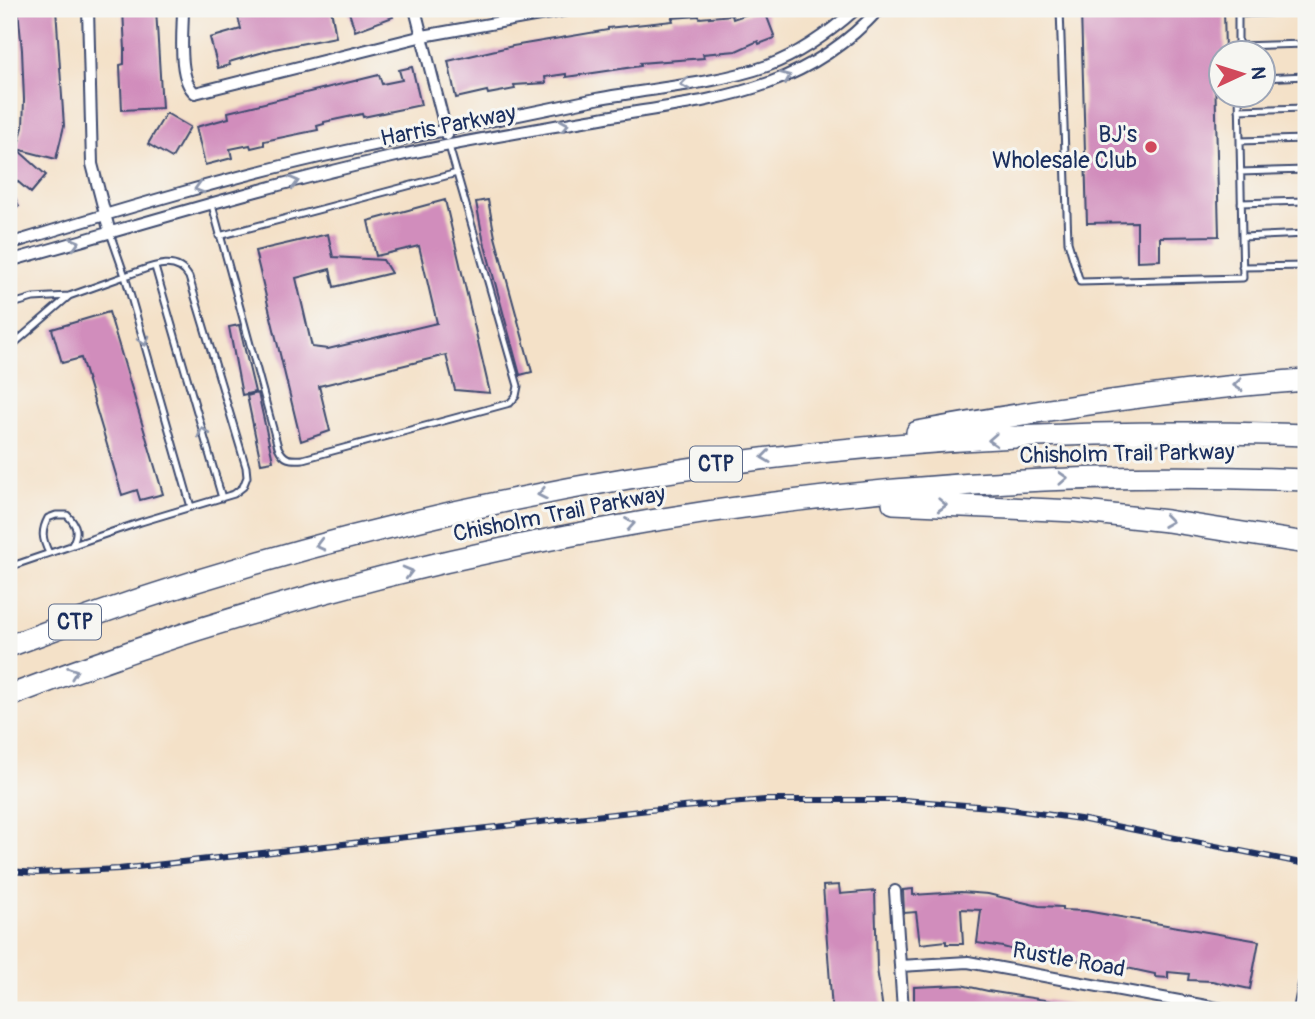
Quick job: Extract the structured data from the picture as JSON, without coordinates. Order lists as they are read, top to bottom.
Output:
{
  "streets": {
    "highway": ["Chisholm Trail Parkway", "CTP"],
    "street": ["Harris Parkway", "Rustle Road"]
  },
  "places": ["BJ's Wholesale Club"],
  "north": "right"
}
